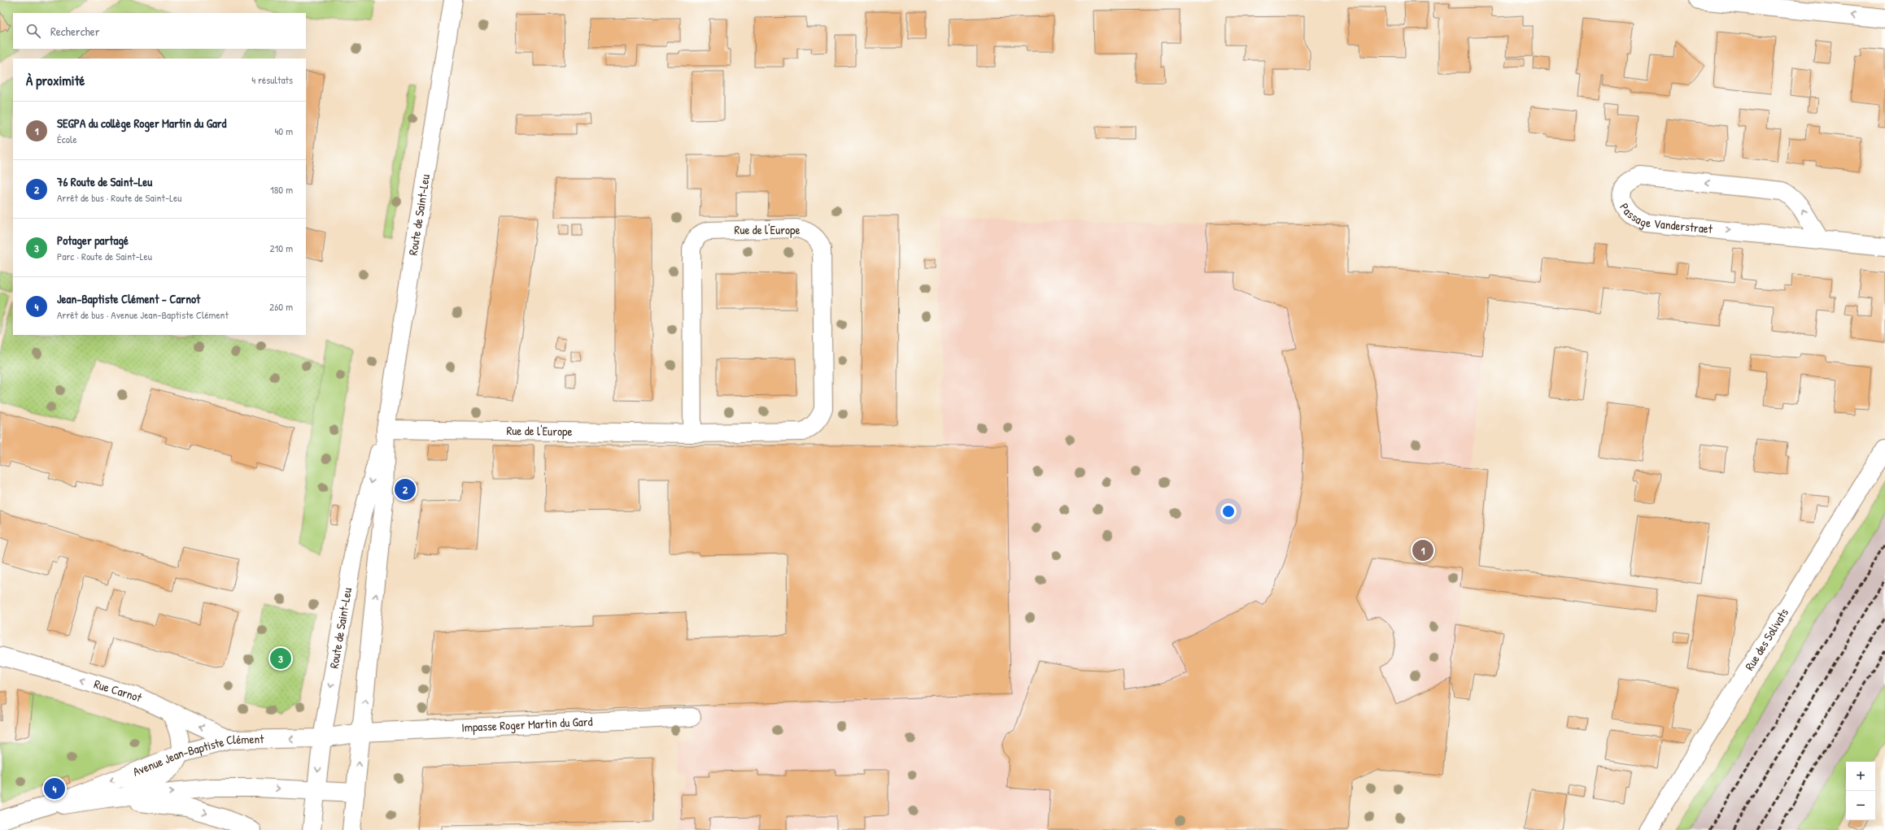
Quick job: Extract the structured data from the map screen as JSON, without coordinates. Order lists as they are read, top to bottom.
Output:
{
  "streets": {
    "street": [
      "Route de Saint-Leu",
      "Passage Vanderstraet",
      "Rue de l'Europe",
      "Rue des Solivats",
      "Rue Carnot",
      "Impasse Roger Martin du Gard",
      "Avenue Jean-Baptiste Clément"
    ]
  },
  "crossings": [
    ["Route de Saint-Leu", "Rue de l'Europe"],
    ["Route de Saint-Leu", "Impasse Roger Martin du Gard"],
    ["Route de Saint-Leu", "Avenue Jean-Baptiste Clément"],
    ["Rue Carnot", "Avenue Jean-Baptiste Clément"],
    ["Impasse Roger Martin du Gard", "Avenue Jean-Baptiste Clément"]
  ],
  "one_way": ["Rue Carnot"],
  "page": {
    "search": "Rechercher",
    "heading": ["À proximité", "4 résultats"],
    "list": [
      {
        "mark": "1",
        "name": "SEGPA du collège Roger Martin du Gard",
        "note": "École",
        "value": "40 m"
      },
      {
        "mark": "2",
        "name": "76 Route de Saint-Leu",
        "note": "Arrêt de bus · Route de Saint-Leu",
        "value": "180 m"
      },
      {
        "mark": "3",
        "name": "Potager partagé",
        "note": "Parc · Route de Saint-Leu",
        "value": "210 m"
      },
      {
        "mark": "4",
        "name": "Jean-Baptiste Clément - Carnot",
        "note": "Arrêt de bus · Avenue Jean-Baptiste Clément",
        "value": "260 m"
      }
    ],
    "pins": [
      "2",
      "1",
      "3",
      "4"
    ],
    "map_buttons": ["+", "−"]
  }
}
